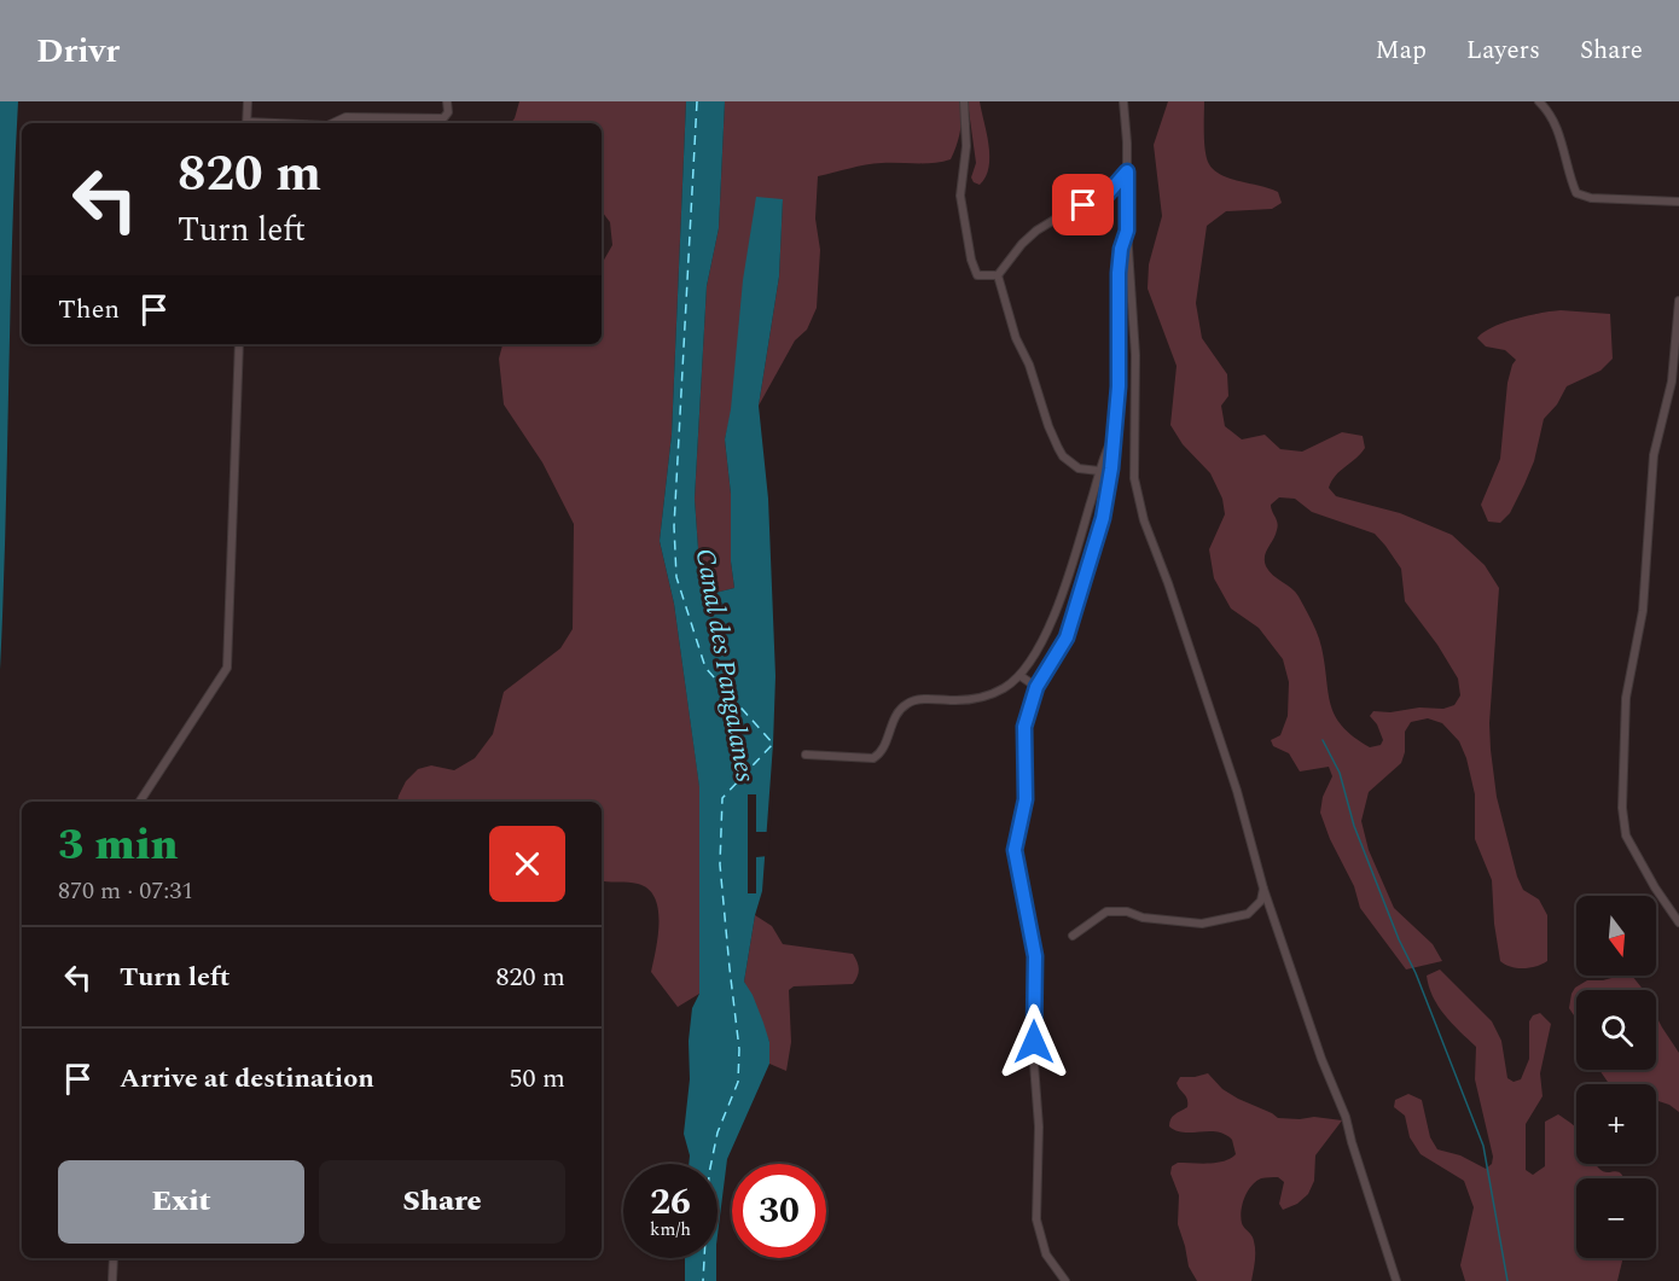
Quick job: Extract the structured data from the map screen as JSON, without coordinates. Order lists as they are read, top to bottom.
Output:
{
  "water": ["Canal des Pangalanes"],
  "north": "bottom",
  "page": {
    "header": "Drivr",
    "nav": ["Map", "Layers", "Share"],
    "turn": ["820 m", "Turn left"],
    "then": "Then",
    "heading": ["3 min", "870 m · 07:31"],
    "map_buttons": ["+", "−"],
    "list": [
      {
        "name": "Turn left",
        "value": "820 m"
      },
      {
        "name": "Arrive at destination",
        "value": "50 m"
      }
    ],
    "buttons": ["Exit", "Share"],
    "speed": "26 km/h",
    "limit": "30"
  }
}
